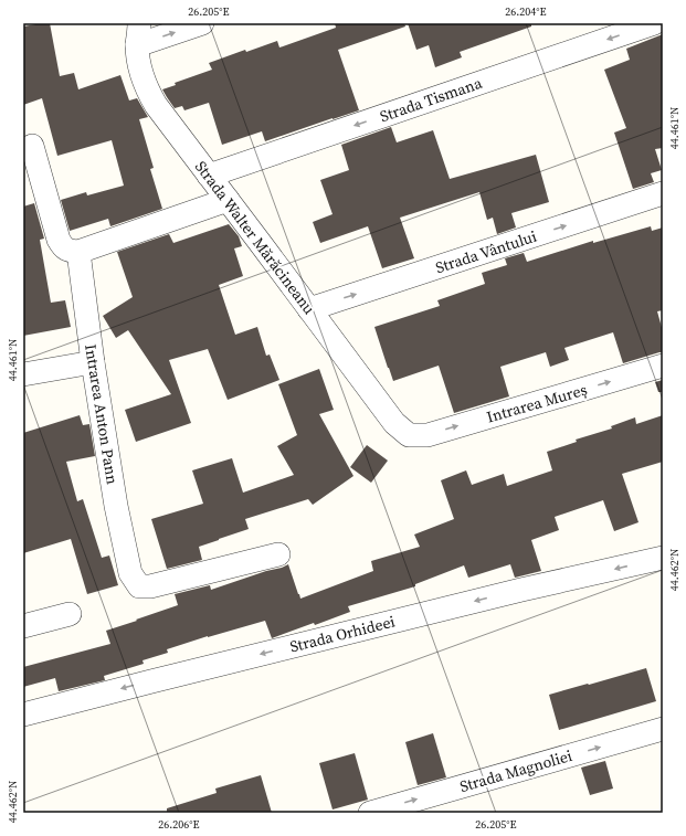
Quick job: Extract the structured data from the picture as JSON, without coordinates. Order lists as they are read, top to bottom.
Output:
{
  "streets": {
    "street": [
      "Strada Tismana",
      "Strada Walter Mărăcineanu",
      "Strada Vântului",
      "Intrarea Mureș",
      "Intrarea Anton Pann",
      "Strada Orhideei",
      "Strada Magnoliei"
    ]
  },
  "crossings": [
    ["Strada Tismana", "Strada Walter Mărăcineanu"],
    ["Strada Walter Mărăcineanu", "Strada Vântului"],
    ["Strada Walter Mărăcineanu", "Intrarea Mureș"]
  ],
  "one_way": [
    "Strada Tismana",
    "Strada Vântului",
    "Intrarea Mureș",
    "Strada Orhideei",
    "Strada Magnoliei"
  ],
  "coordinates": [
    "26.205°E",
    "26.204°E",
    "44.461°N",
    "44.462°N",
    "26.206°E"
  ]
}
